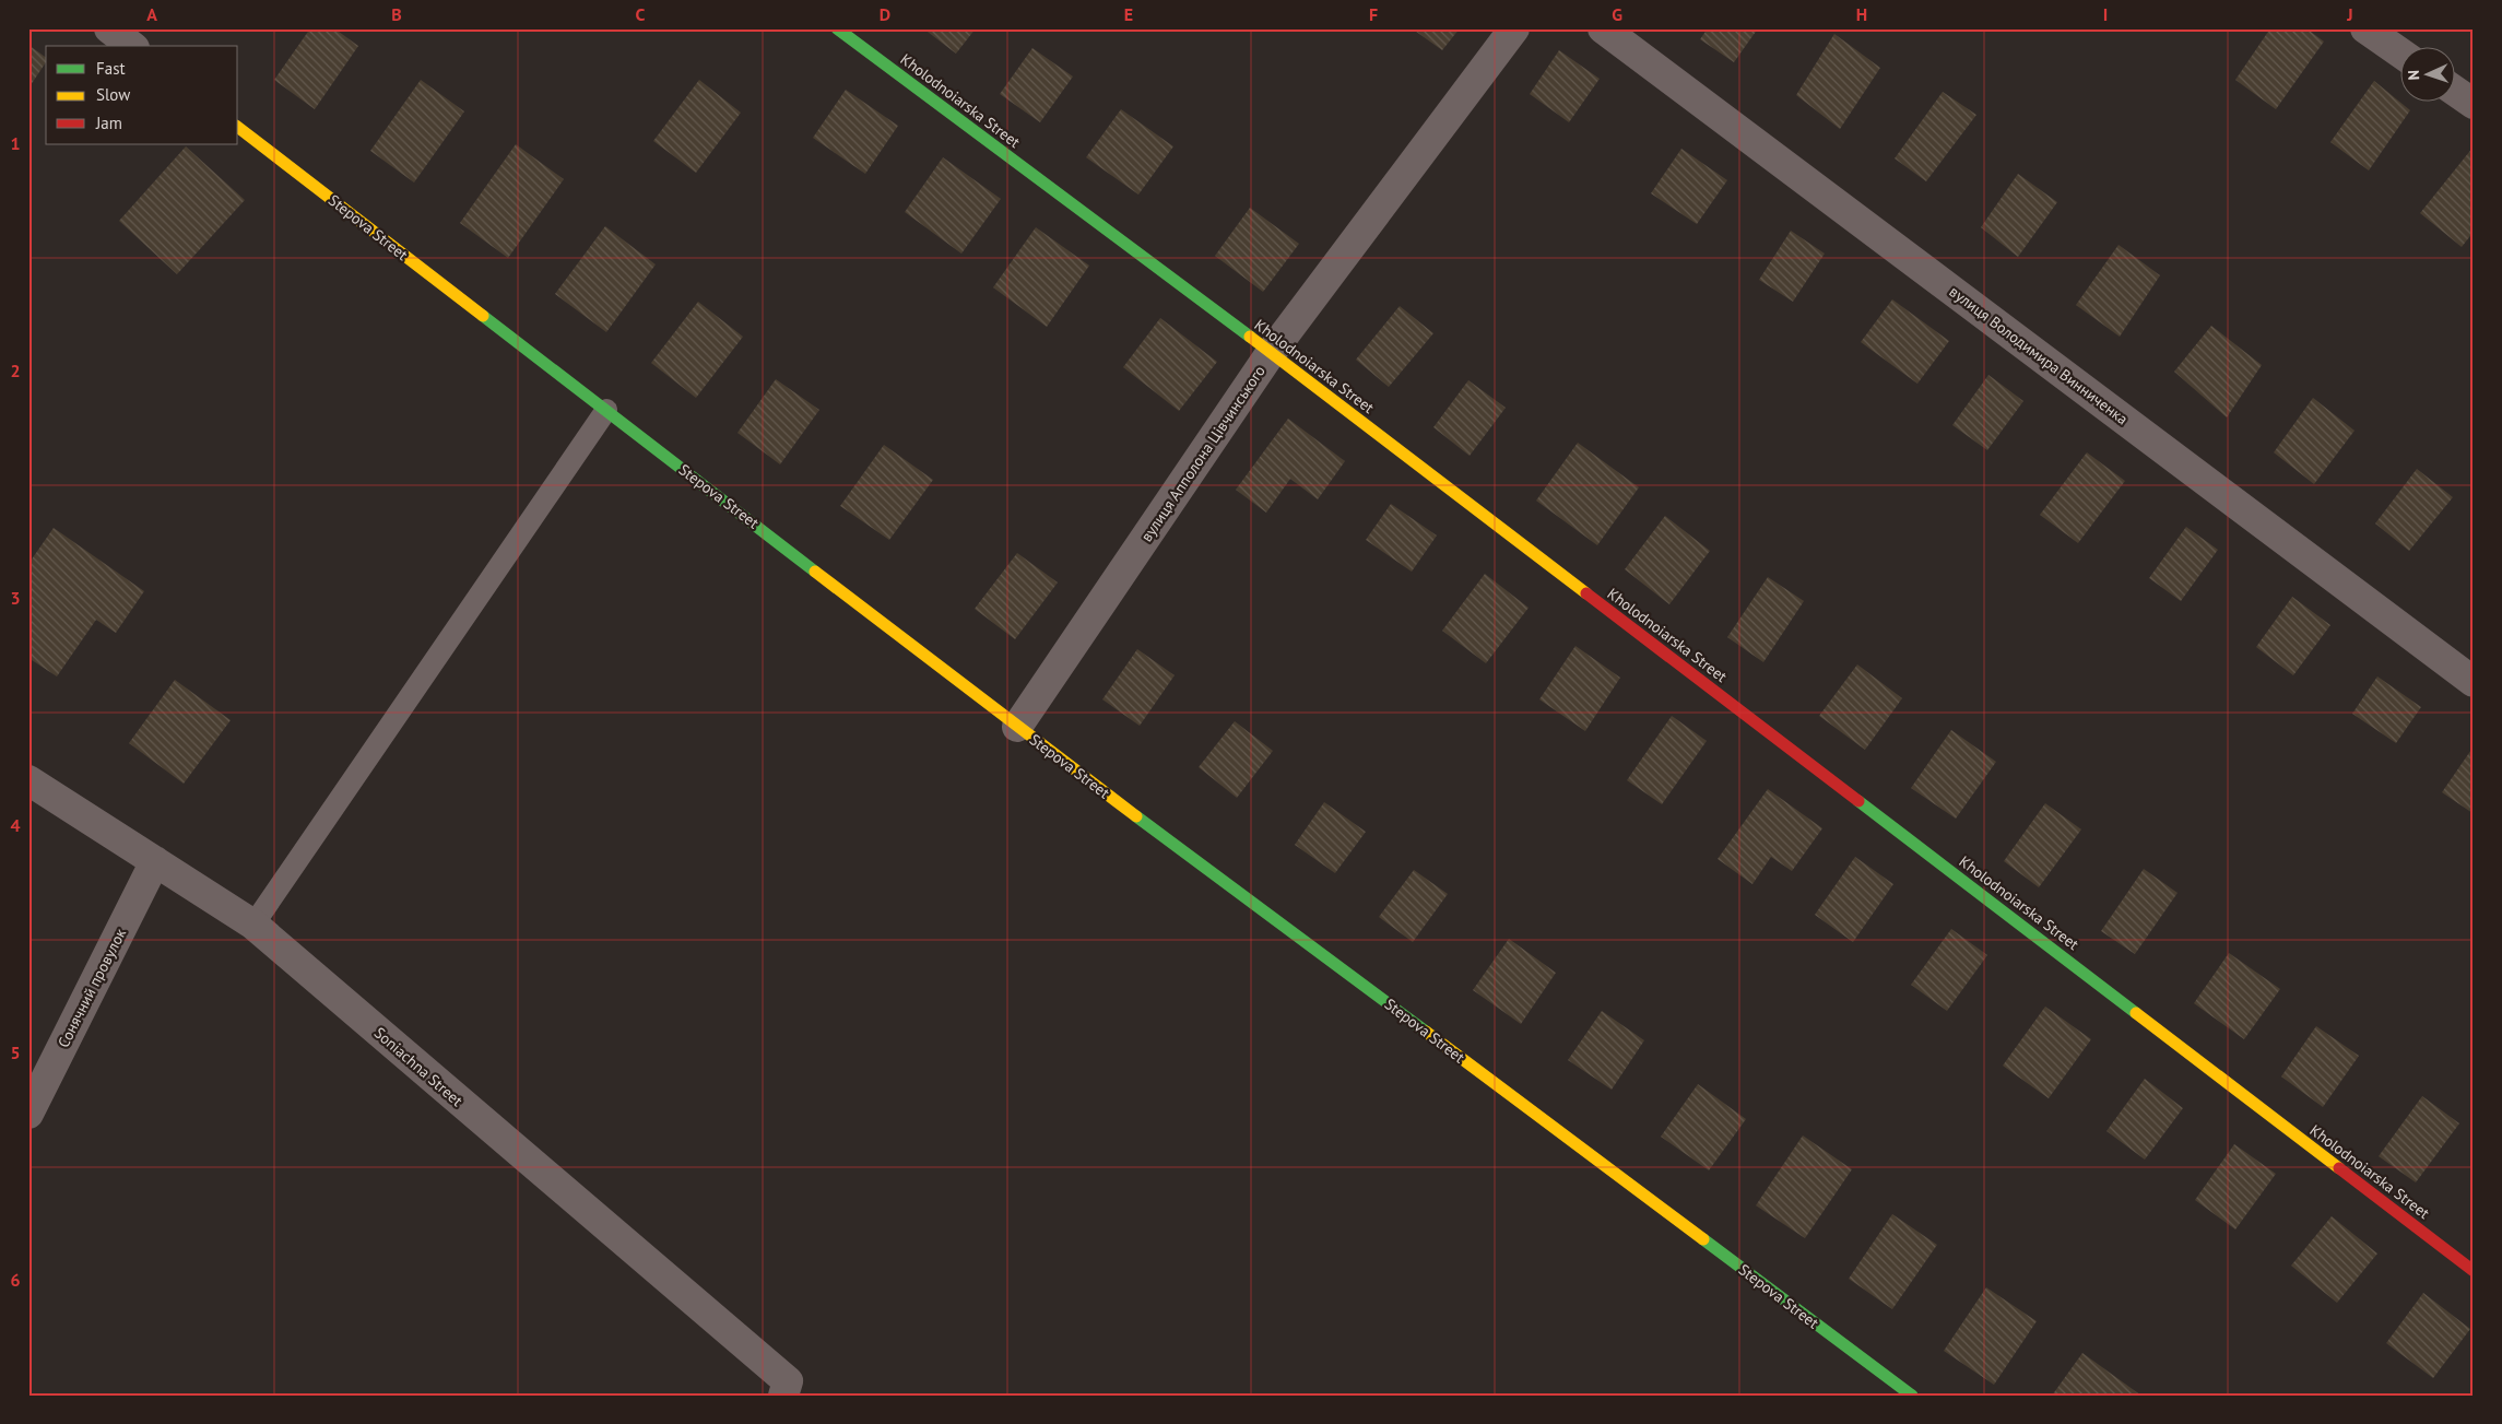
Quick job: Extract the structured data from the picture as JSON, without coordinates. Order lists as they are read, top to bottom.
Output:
{
  "streets": {
    "street": [
      "Kholodnoiarska Street",
      "Stepova Street",
      "вулиця Володимира Винниченка",
      "вулиця Апполона Цівчинського",
      "Сонячний провулок",
      "Soniachna Street"
    ]
  },
  "crossings": [
    ["Kholodnoiarska Street", "вулиця Апполона Цівчинського"],
    ["Stepova Street", "вулиця Апполона Цівчинського"],
    ["Сонячний провулок", "Soniachna Street"]
  ],
  "legend": ["Fast", "Slow", "Jam"],
  "north": "left",
  "grid": {
    "columns": [
      "A",
      "B",
      "C",
      "D",
      "E",
      "F",
      "G",
      "H",
      "I",
      "J"
    ],
    "rows": [
      "1",
      "2",
      "3",
      "4",
      "5",
      "6"
    ]
  }
}
